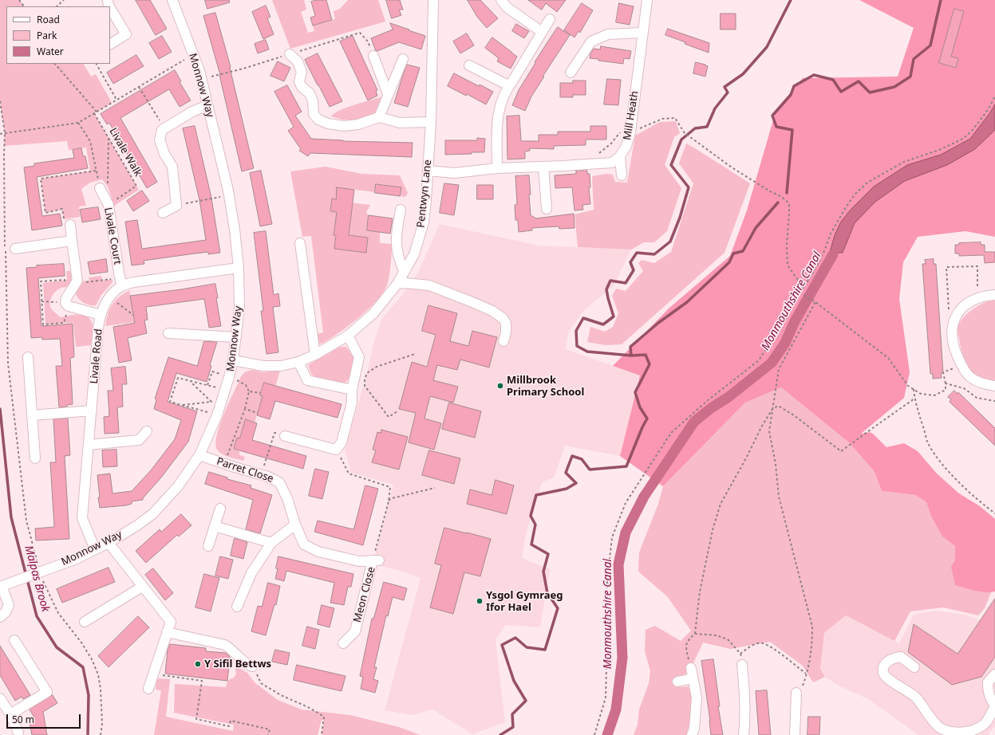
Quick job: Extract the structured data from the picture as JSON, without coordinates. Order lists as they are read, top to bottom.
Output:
{
  "streets": {
    "street": [
      "Monnow Way",
      "Mill Heath",
      "Pentwyn Lane",
      "Livale Court",
      "Livale Road",
      "Parret Close",
      "Meon Close"
    ],
    "path": ["Livale Walk"]
  },
  "crossings": [
    ["Monnow Way", "Pentwyn Lane"],
    ["Monnow Way", "Livale Road"],
    ["Monnow Way", "Parret Close"],
    ["Livale Walk", "Livale Court"],
    ["Livale Court", "Livale Road"],
    ["Parret Close", "Meon Close"]
  ],
  "water": ["Monmouthshire Canal", "Malpas Brook"],
  "places": ["Millbrook Primary School", "Ysgol Gymraeg Ifor Hael", "Y Sifil Bettws"],
  "legend": ["Road", "Park", "Water"],
  "scale_bar": "50 m"
}
